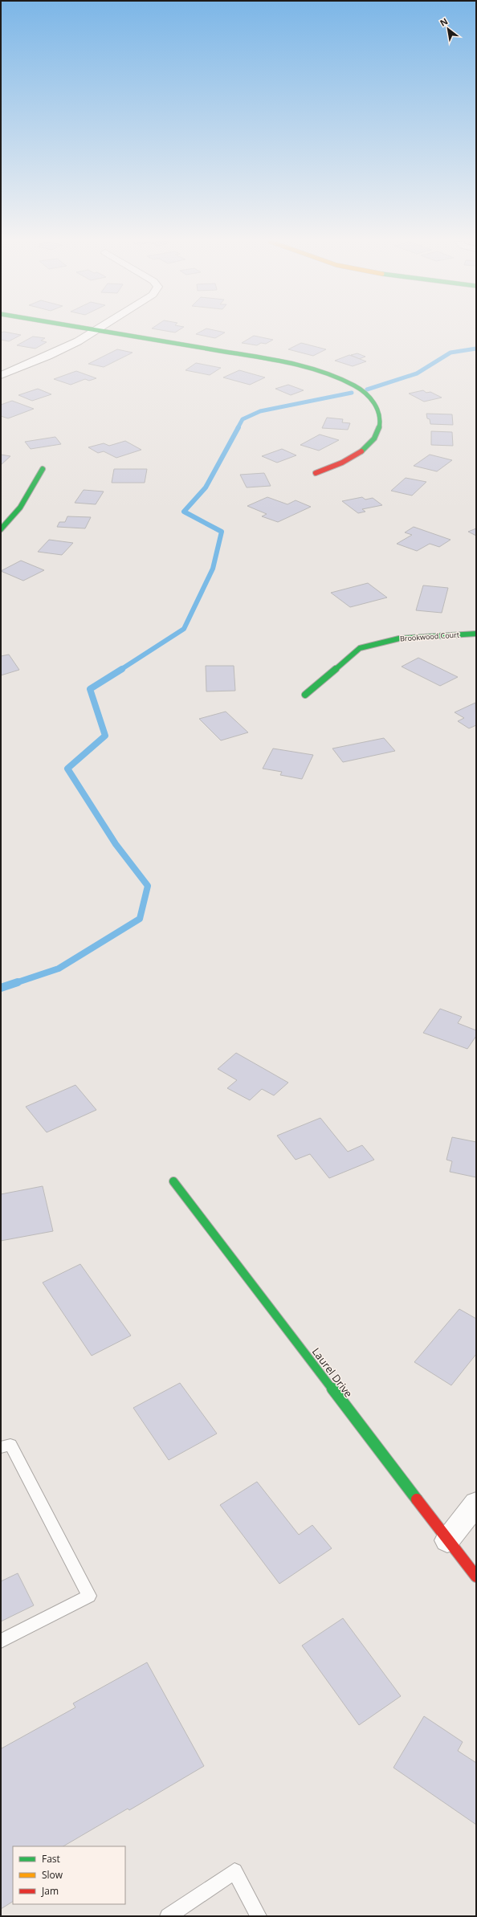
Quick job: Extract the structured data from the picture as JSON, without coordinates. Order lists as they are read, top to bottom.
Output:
{
  "streets": {
    "street": ["Brookwood Court", "Laurel Drive"]
  },
  "legend": ["Fast", "Slow", "Jam"],
  "north": "top left"
}
